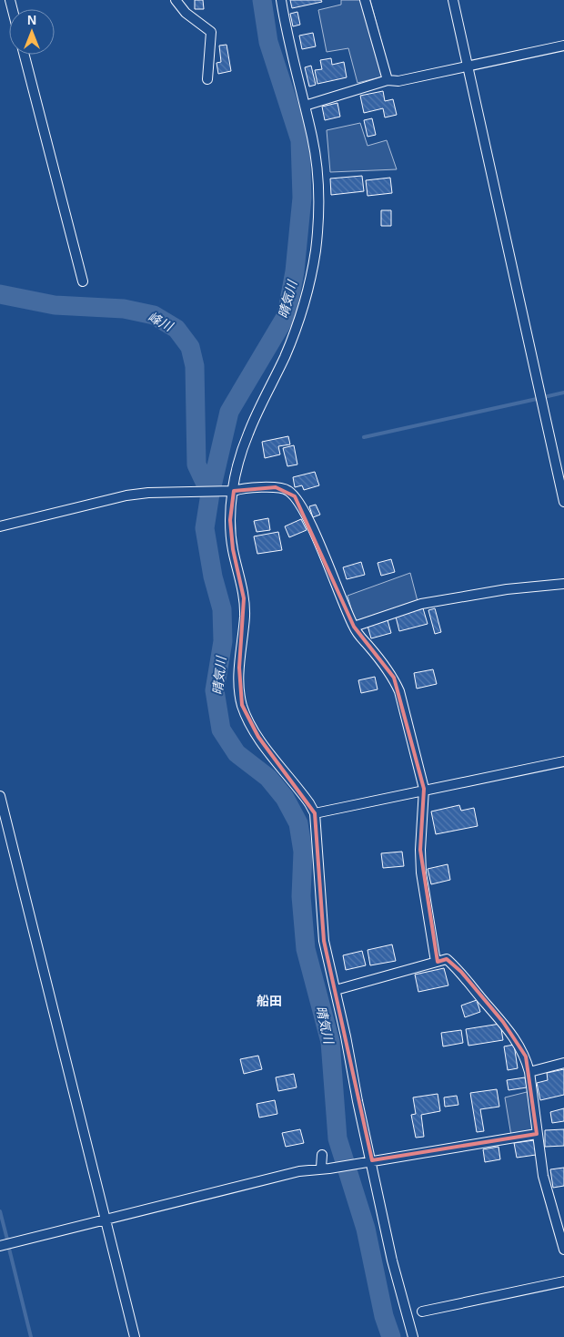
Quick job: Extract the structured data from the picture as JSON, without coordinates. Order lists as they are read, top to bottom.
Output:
{
  "districts": ["船田"],
  "water": ["晴気川", "峰川"],
  "north": "top"
}
